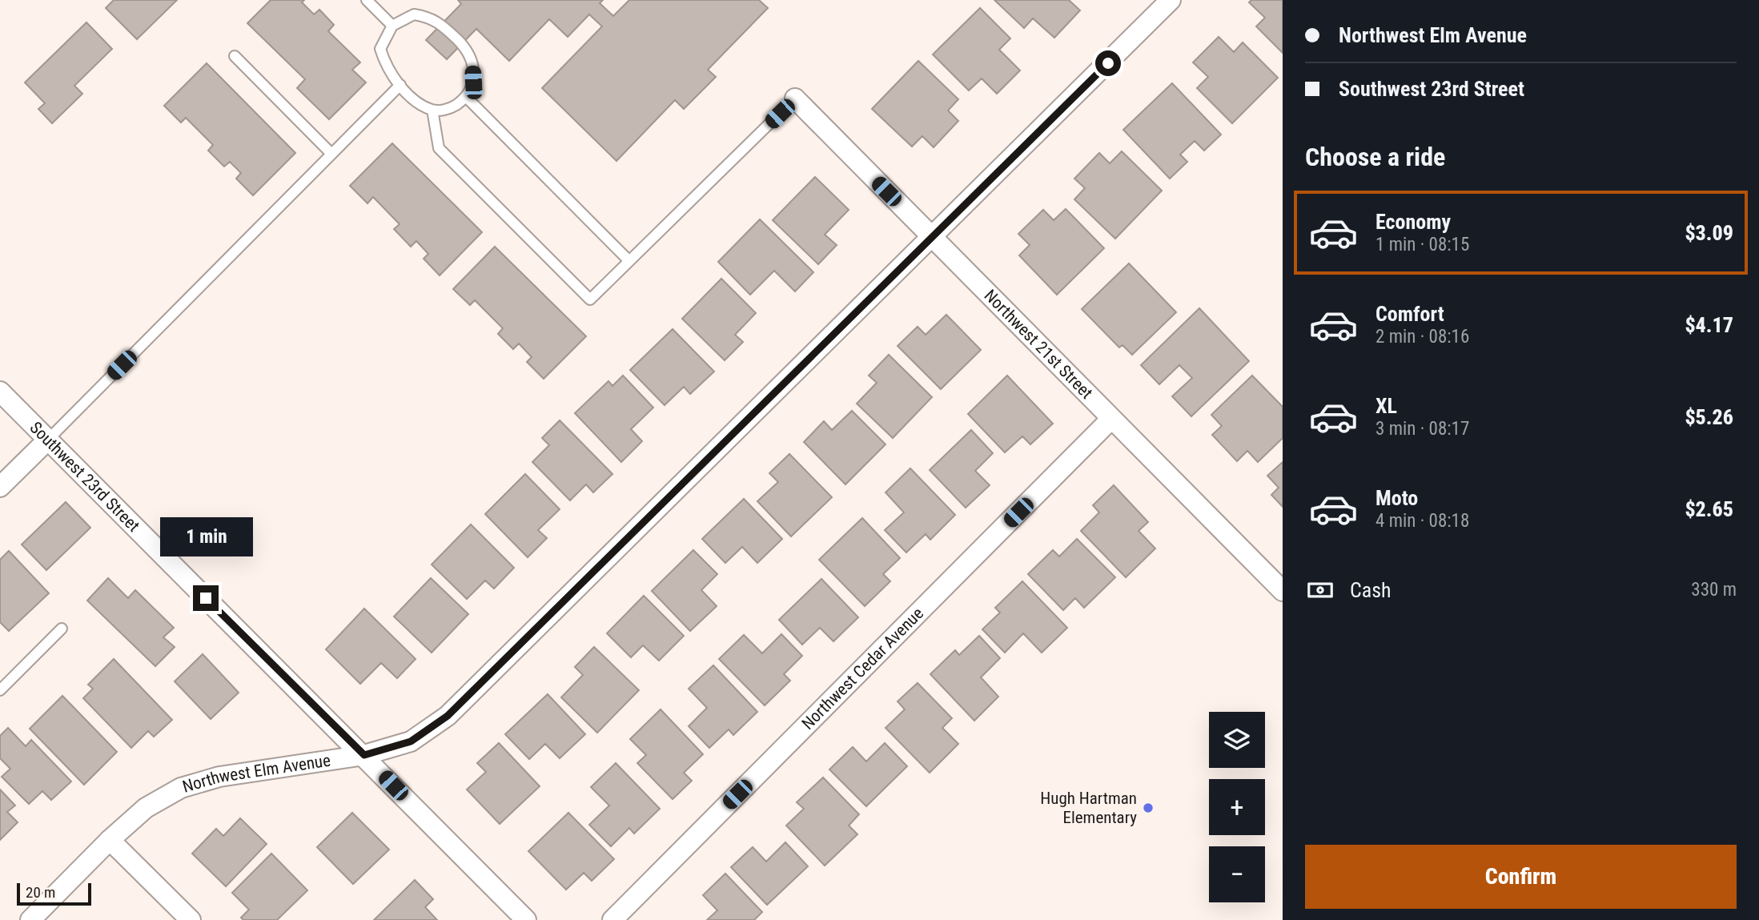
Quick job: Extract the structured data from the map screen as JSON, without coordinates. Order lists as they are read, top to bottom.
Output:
{
  "streets": {
    "street": [
      "Northwest 21st Street",
      "Southwest 23rd Street",
      "Northwest Cedar Avenue",
      "Northwest Elm Avenue"
    ]
  },
  "crossings": [
    ["Northwest 21st Street", "Northwest Cedar Avenue"],
    ["Northwest 21st Street", "Northwest Elm Avenue"],
    ["Southwest 23rd Street", "Northwest Elm Avenue"]
  ],
  "places": ["Hugh Hartman Elementary"],
  "scale_bar": "20 m",
  "page": {
    "banner": ["Northwest Elm Avenue", "Southwest 23rd Street"],
    "heading": "Choose a ride",
    "list": [
      {
        "name": "Economy",
        "note": "1 min · 08:15",
        "value": "$3.09"
      },
      {
        "name": "Comfort",
        "note": "2 min · 08:16",
        "value": "$4.17"
      },
      {
        "name": "XL",
        "note": "3 min · 08:17",
        "value": "$5.26"
      },
      {
        "name": "Moto",
        "note": "4 min · 08:18",
        "value": "$2.65"
      }
    ],
    "bubble": "1 min",
    "pay": ["Cash", "330 m"],
    "map_buttons": ["+", "−"],
    "buttons": "Confirm",
    "scale": "20 m"
  }
}
